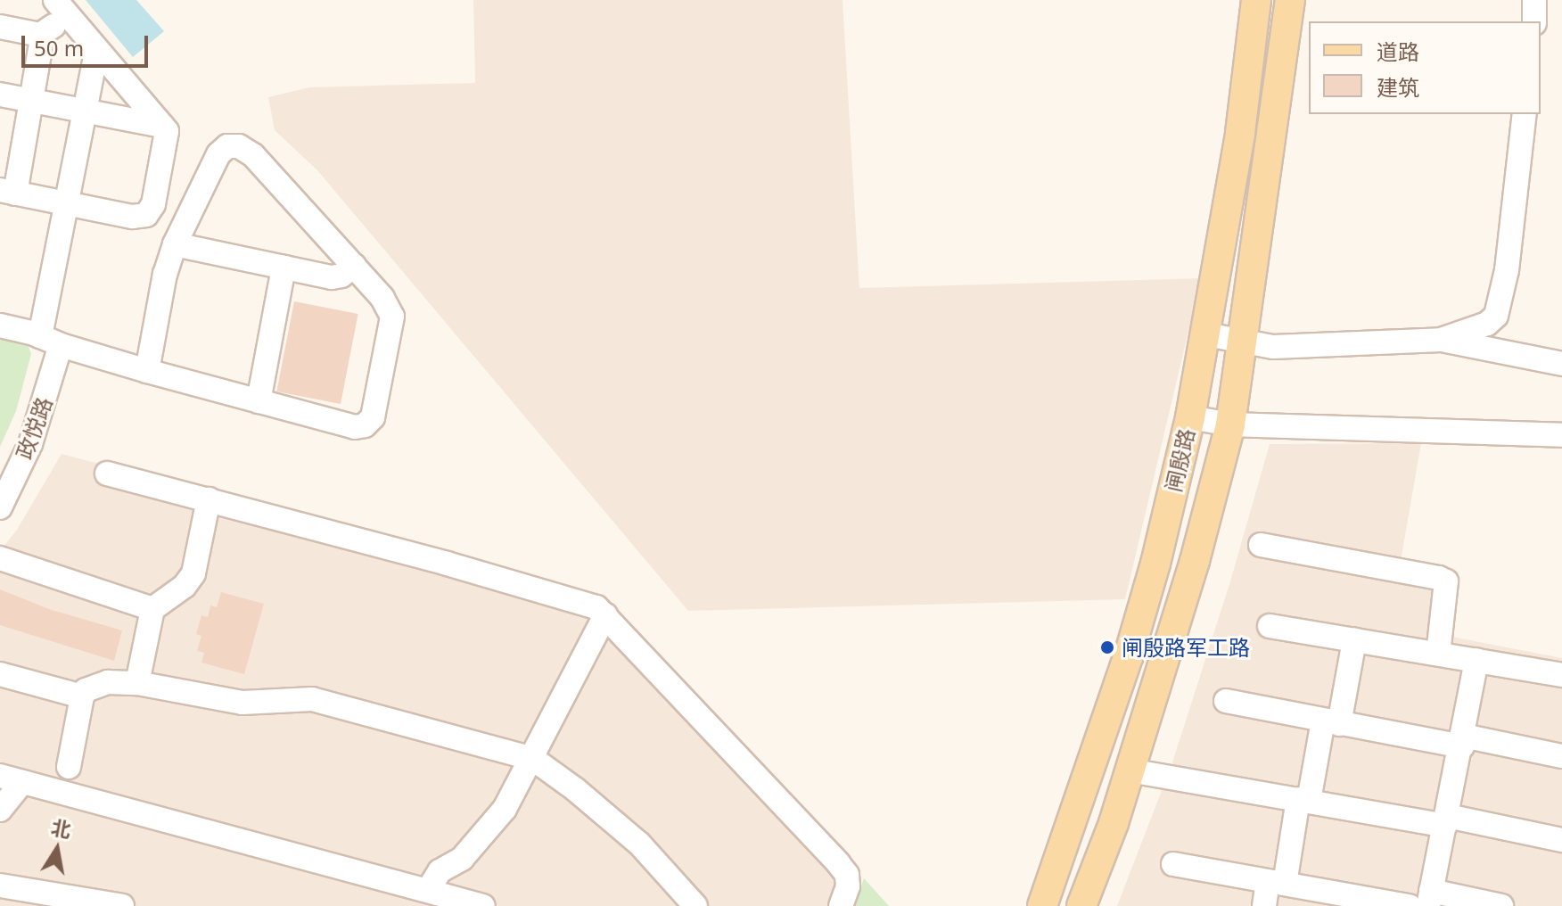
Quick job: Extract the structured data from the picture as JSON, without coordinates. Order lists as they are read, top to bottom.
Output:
{
  "streets": {
    "main road": ["闸殷路"],
    "street": ["政悦路"]
  },
  "places": ["闸殷路军工路"],
  "legend": ["道路", "建筑"],
  "scale_bar": "50 m",
  "north": "top"
}
